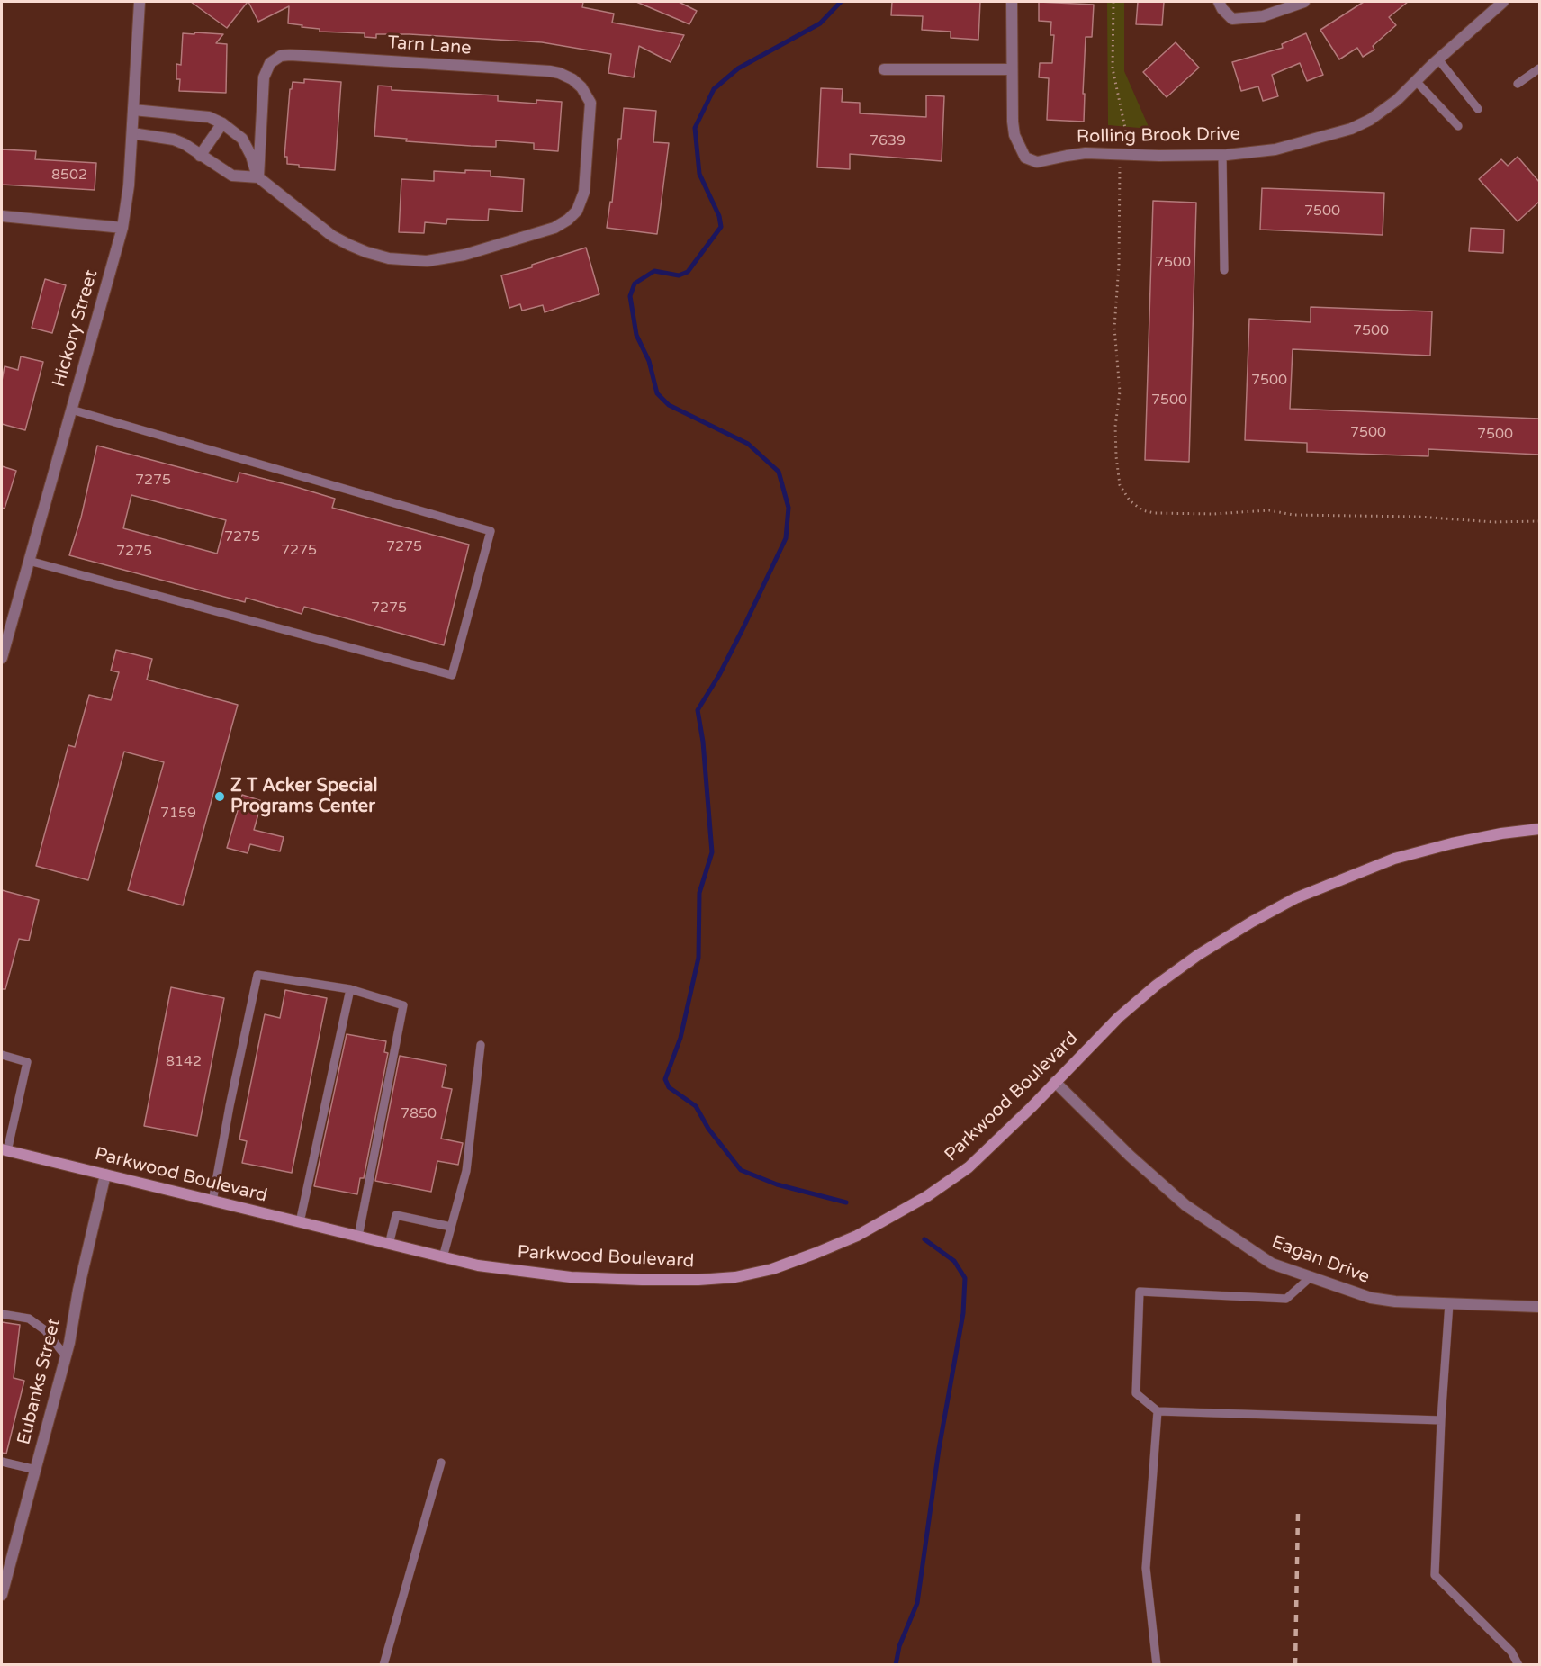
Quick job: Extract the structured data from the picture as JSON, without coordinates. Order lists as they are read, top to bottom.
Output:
{
  "streets": {
    "main road": ["Parkwood Boulevard"],
    "street": [
      "Tarn Lane",
      "Rolling Brook Drive",
      "Hickory Street",
      "Eagan Drive",
      "Eubanks Street"
    ]
  },
  "crossings": [
    ["Parkwood Boulevard", "Eagan Drive"],
    ["Parkwood Boulevard", "Eubanks Street"]
  ],
  "places": ["Z T Acker Special Programs Center"],
  "house_numbers": [
    "7639",
    "8502",
    "7500",
    "7500",
    "7500",
    "7500",
    "7500",
    "7500",
    "7500",
    "7275",
    "7275",
    "7275",
    "7275",
    "7275",
    "7275",
    "7159",
    "8142",
    "7850"
  ]
}
